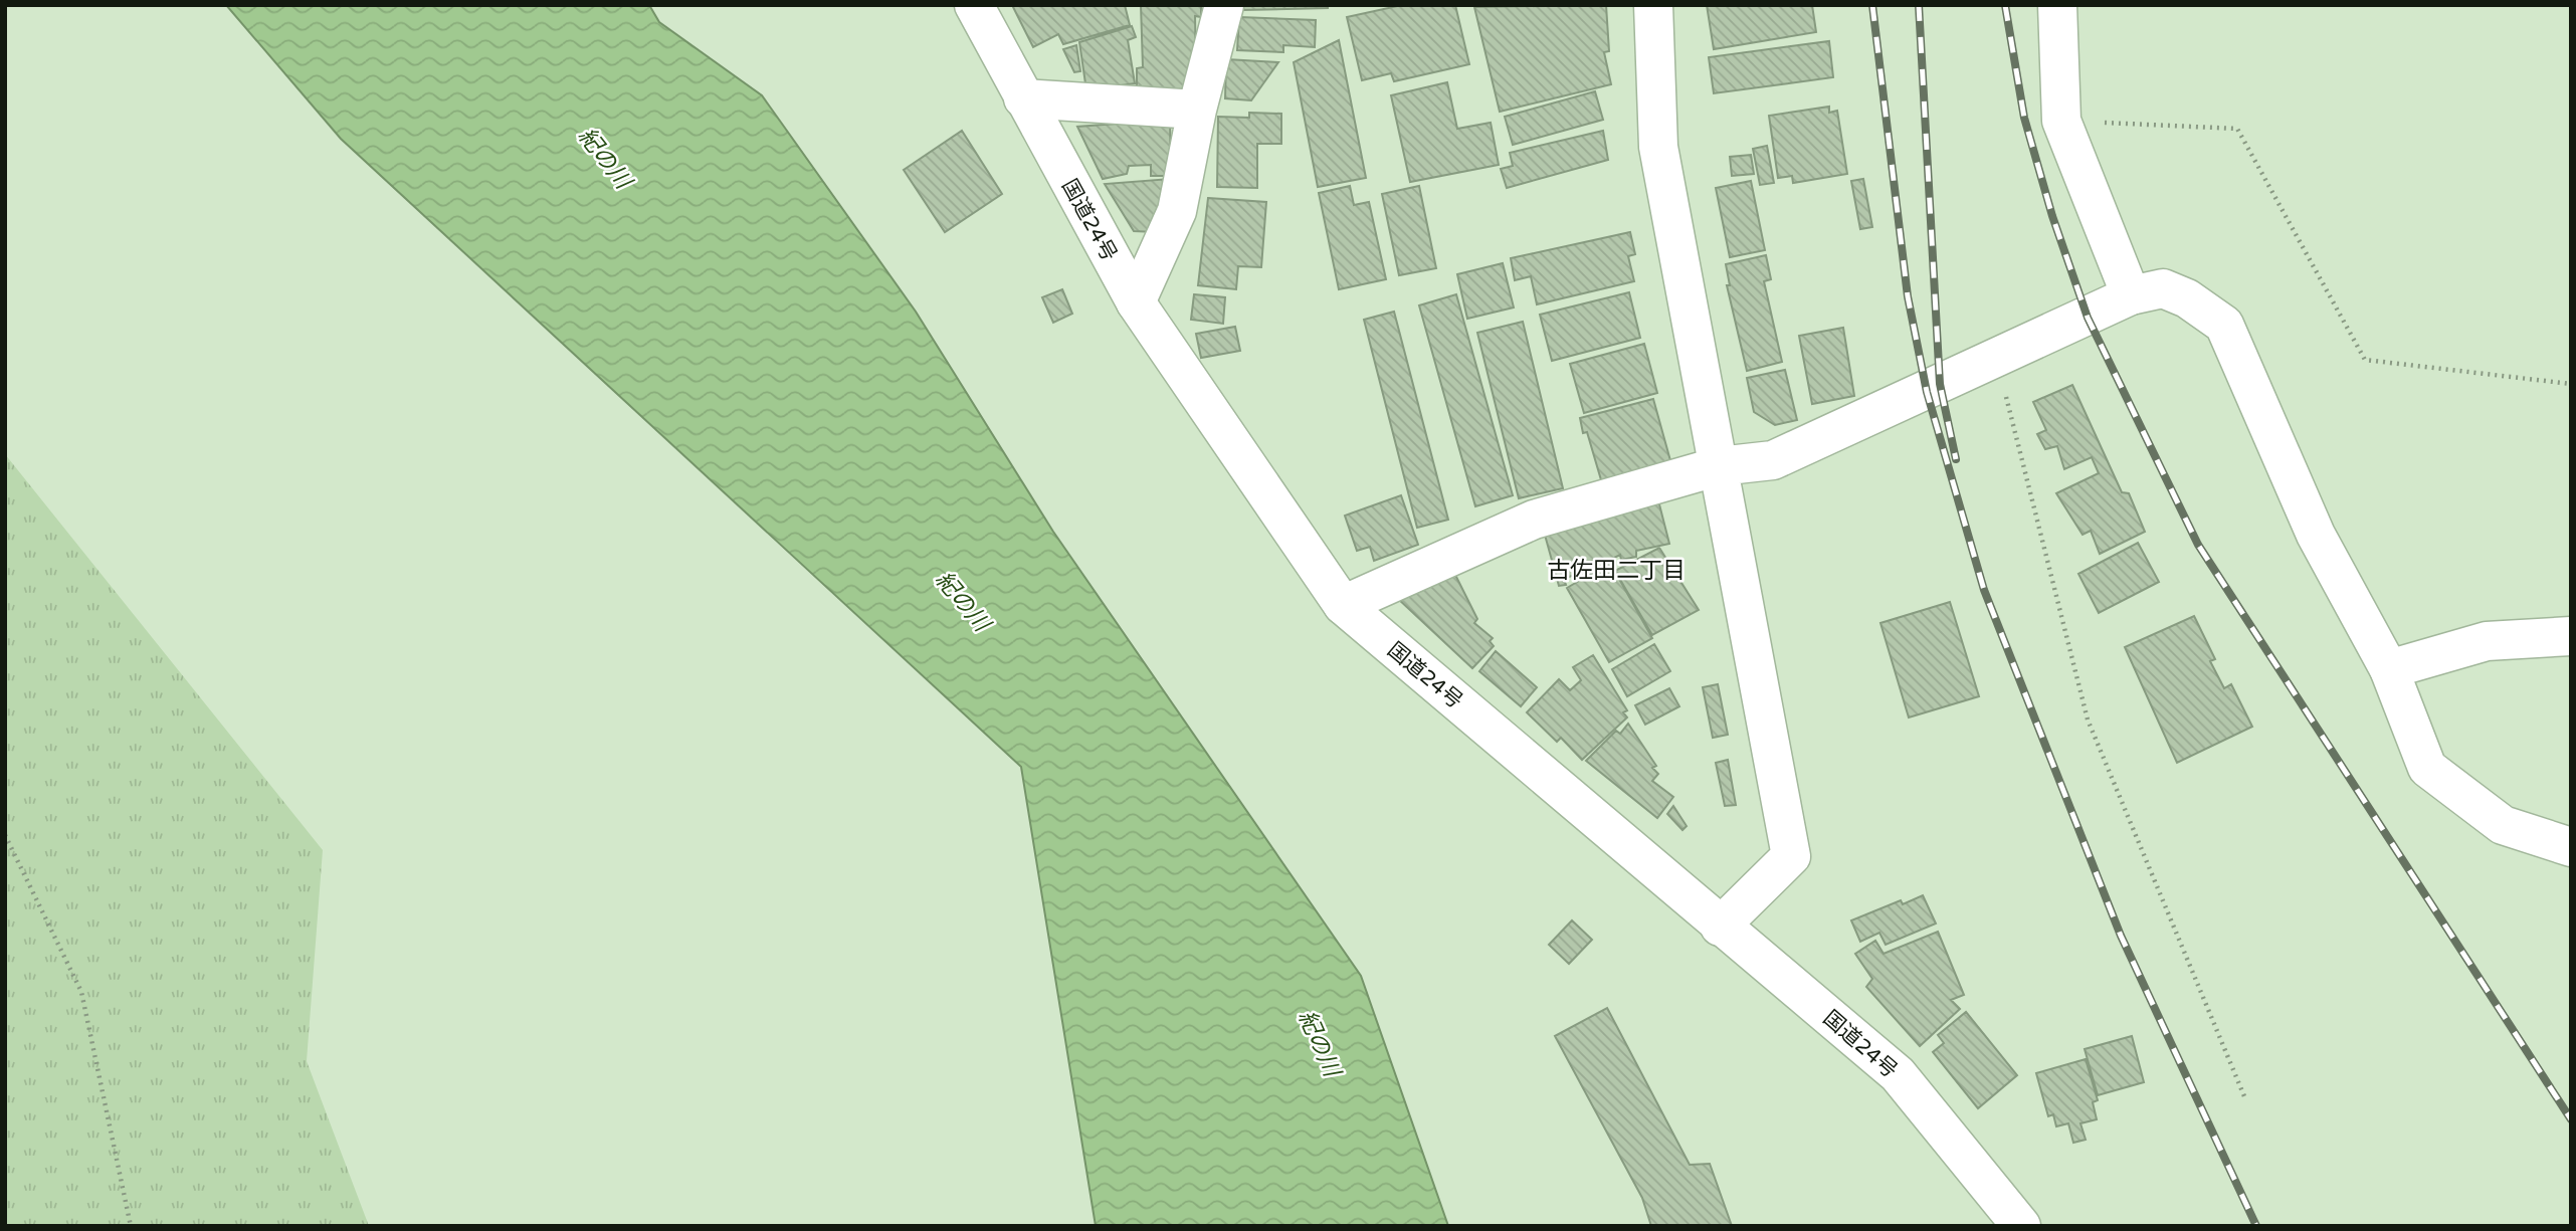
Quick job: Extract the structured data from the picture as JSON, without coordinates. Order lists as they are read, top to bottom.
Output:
{
  "streets": {
    "main road": ["国道24号"]
  },
  "districts": ["古佐田二丁目"],
  "water": ["紀の川"]
}
